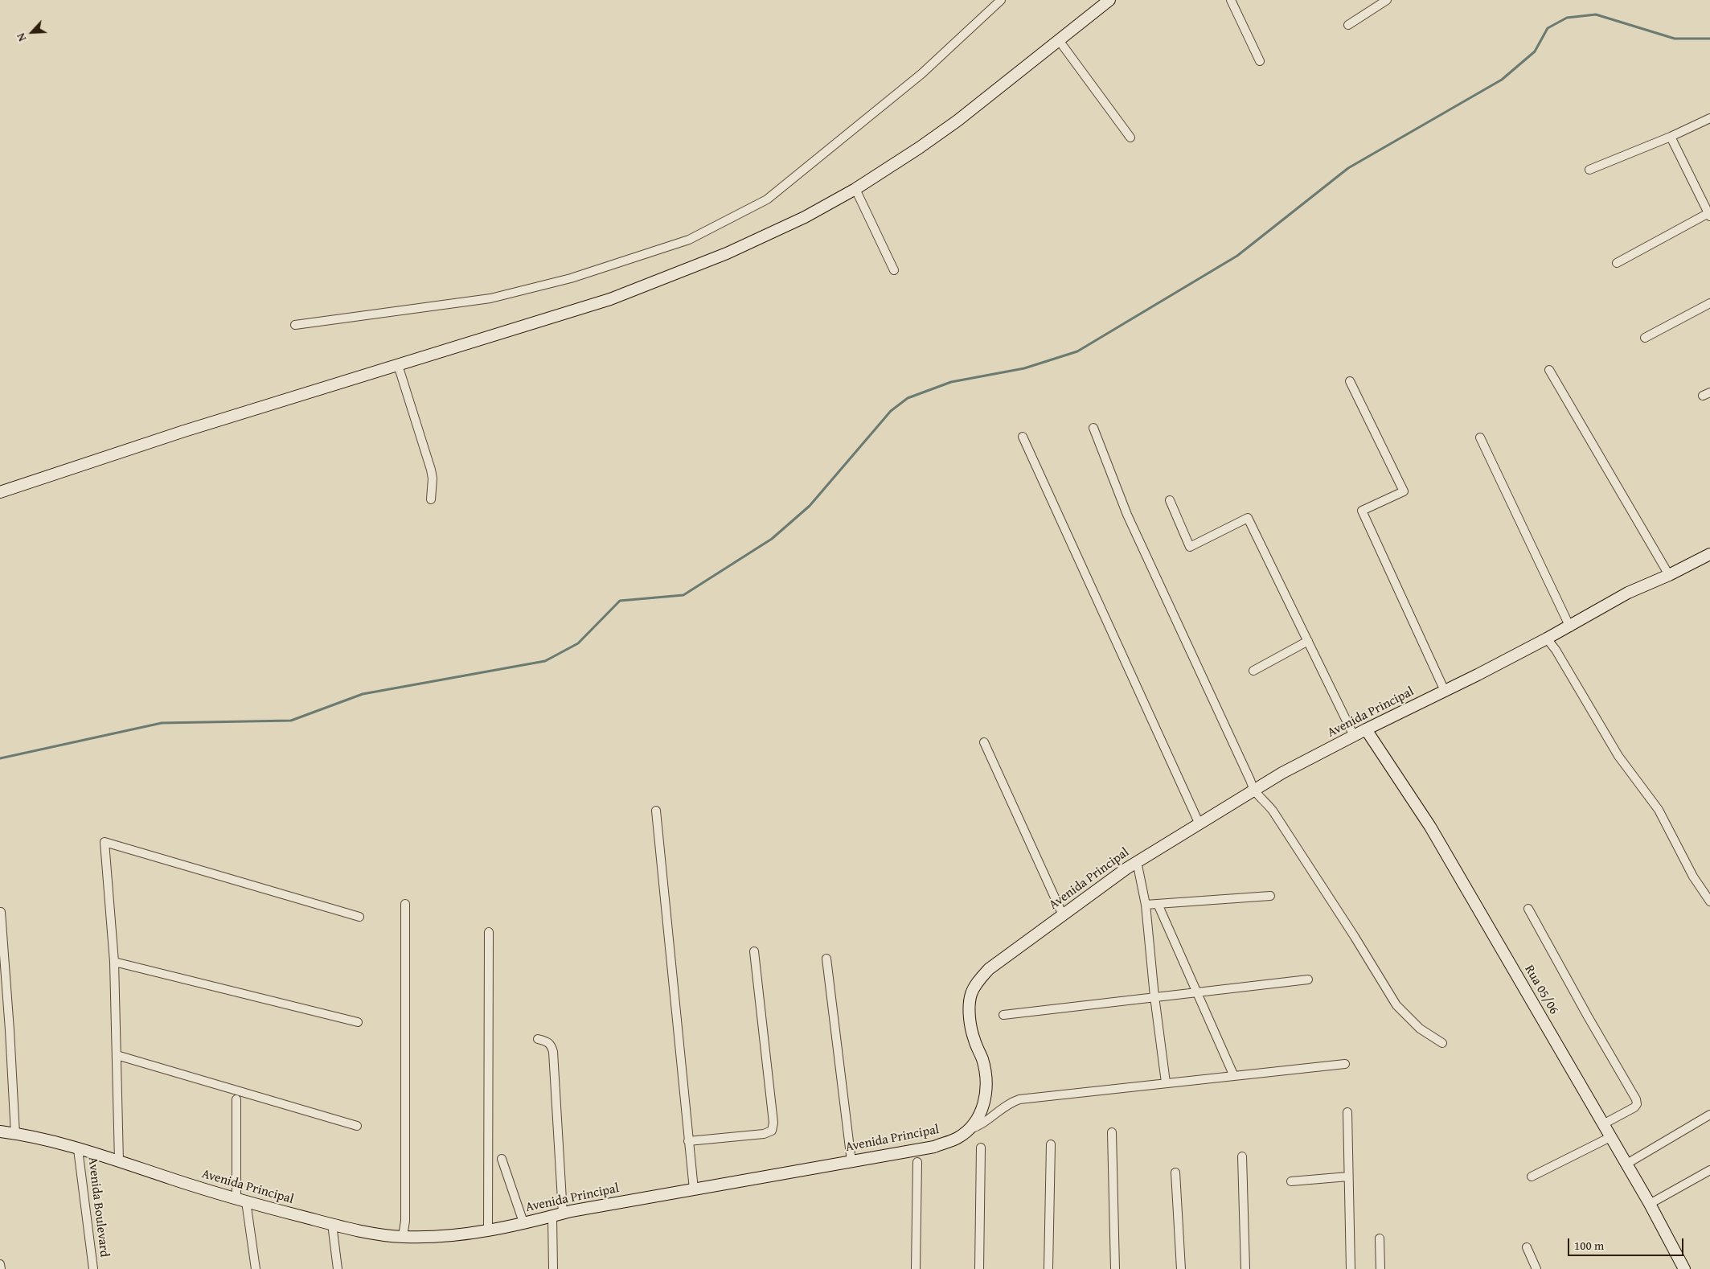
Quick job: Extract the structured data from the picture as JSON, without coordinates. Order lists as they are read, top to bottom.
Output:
{
  "streets": {
    "street": ["Avenida Principal", "Rua 05/06", "Avenida Boulevard"]
  },
  "crossings": [
    ["Avenida Principal", "Rua 05/06"],
    ["Avenida Principal", "Avenida Boulevard"]
  ],
  "scale_bar": "100 m",
  "north": "bottom left"
}
